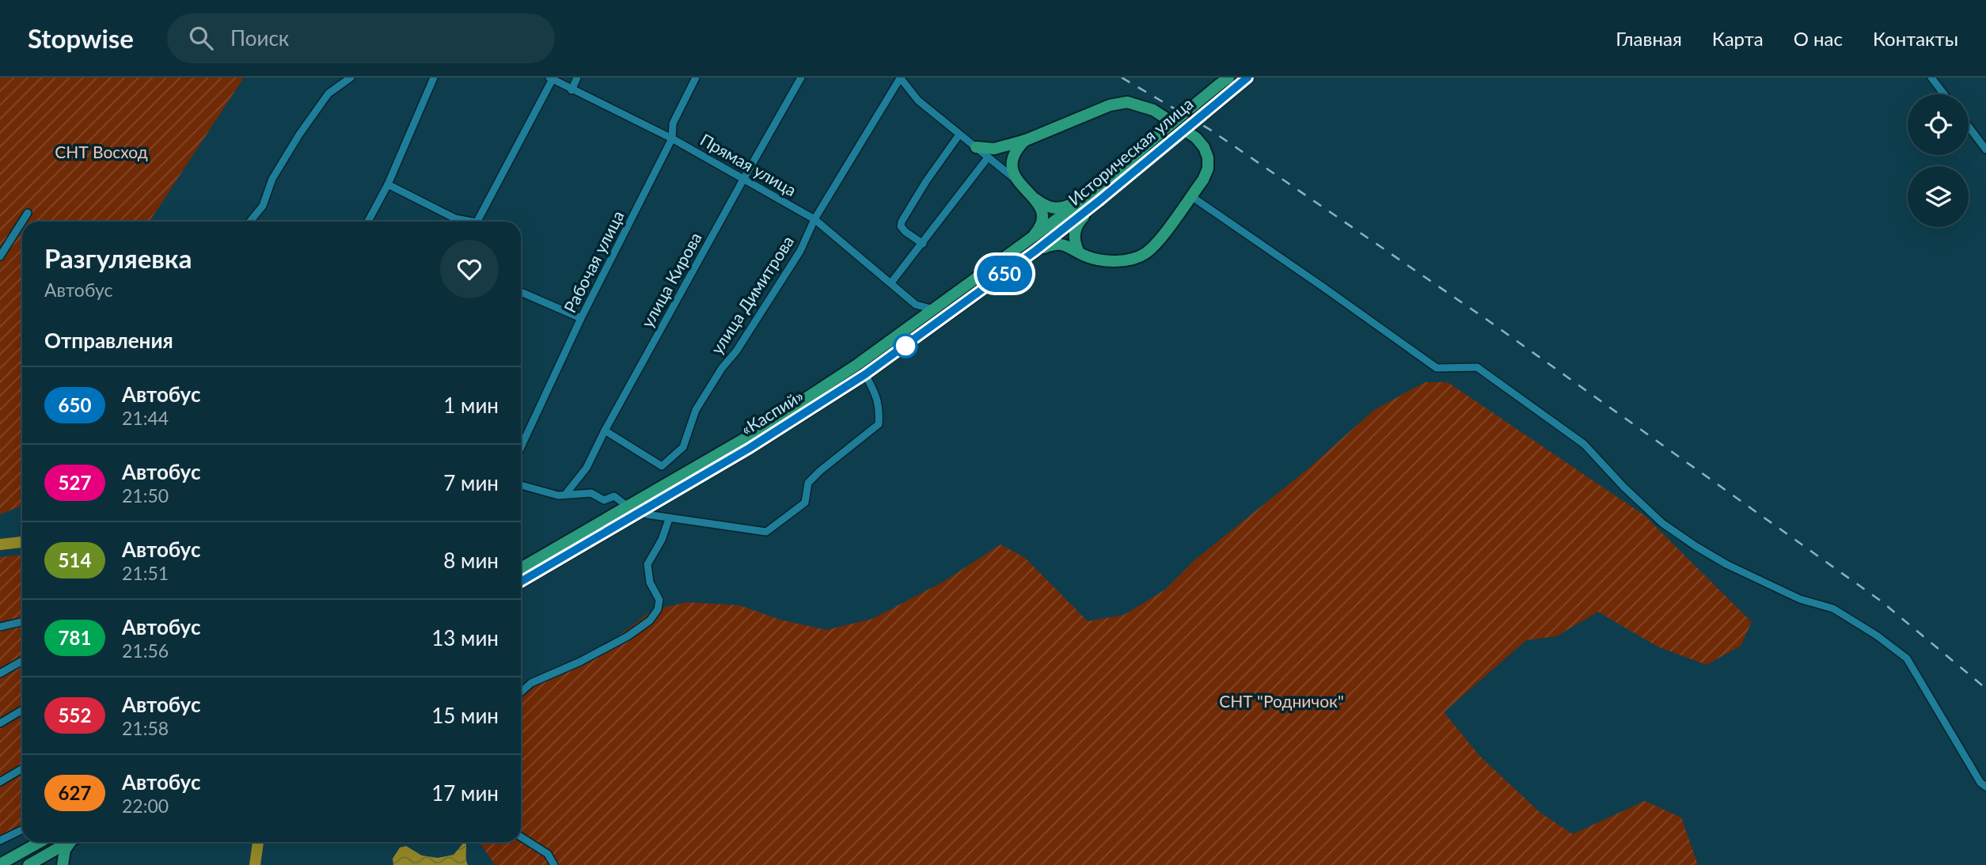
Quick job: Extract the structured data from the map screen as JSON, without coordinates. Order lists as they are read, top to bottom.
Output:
{
  "streets": {
    "highway": ["Историческая улица", "«Каспий»"],
    "street": [
      "Прямая улица",
      "Рабочая улица",
      "улица Кирова",
      "улица Димитрова"
    ]
  },
  "crossings": [
    ["Историческая улица", "«Каспий»"],
    ["Прямая улица", "Рабочая улица"],
    ["Прямая улица", "улица Кирова"],
    ["Прямая улица", "улица Димитрова"],
    ["улица Кирова", "улица Димитрова"]
  ],
  "parks": ["СНТ Восход", "СНТ \"Родничок\""],
  "lines": ["bus line 650"],
  "page": {
    "header": "Stopwise",
    "search": "Поиск",
    "nav": [
      "Главная",
      "Карта",
      "О нас",
      "Контакты"
    ],
    "on_map": "650",
    "heading": [
      ["Разгуляевка", "Автобус"],
      "Отправления"
    ],
    "list": [
      {
        "mark": "650",
        "name": "Автобус",
        "note": "21:44",
        "value": "1 мин"
      },
      {
        "mark": "527",
        "name": "Автобус",
        "note": "21:50",
        "value": "7 мин"
      },
      {
        "mark": "514",
        "name": "Автобус",
        "note": "21:51",
        "value": "8 мин"
      },
      {
        "mark": "781",
        "name": "Автобус",
        "note": "21:56",
        "value": "13 мин"
      },
      {
        "mark": "552",
        "name": "Автобус",
        "note": "21:58",
        "value": "15 мин"
      },
      {
        "mark": "627",
        "name": "Автобус",
        "note": "22:00",
        "value": "17 мин"
      }
    ]
  }
}
